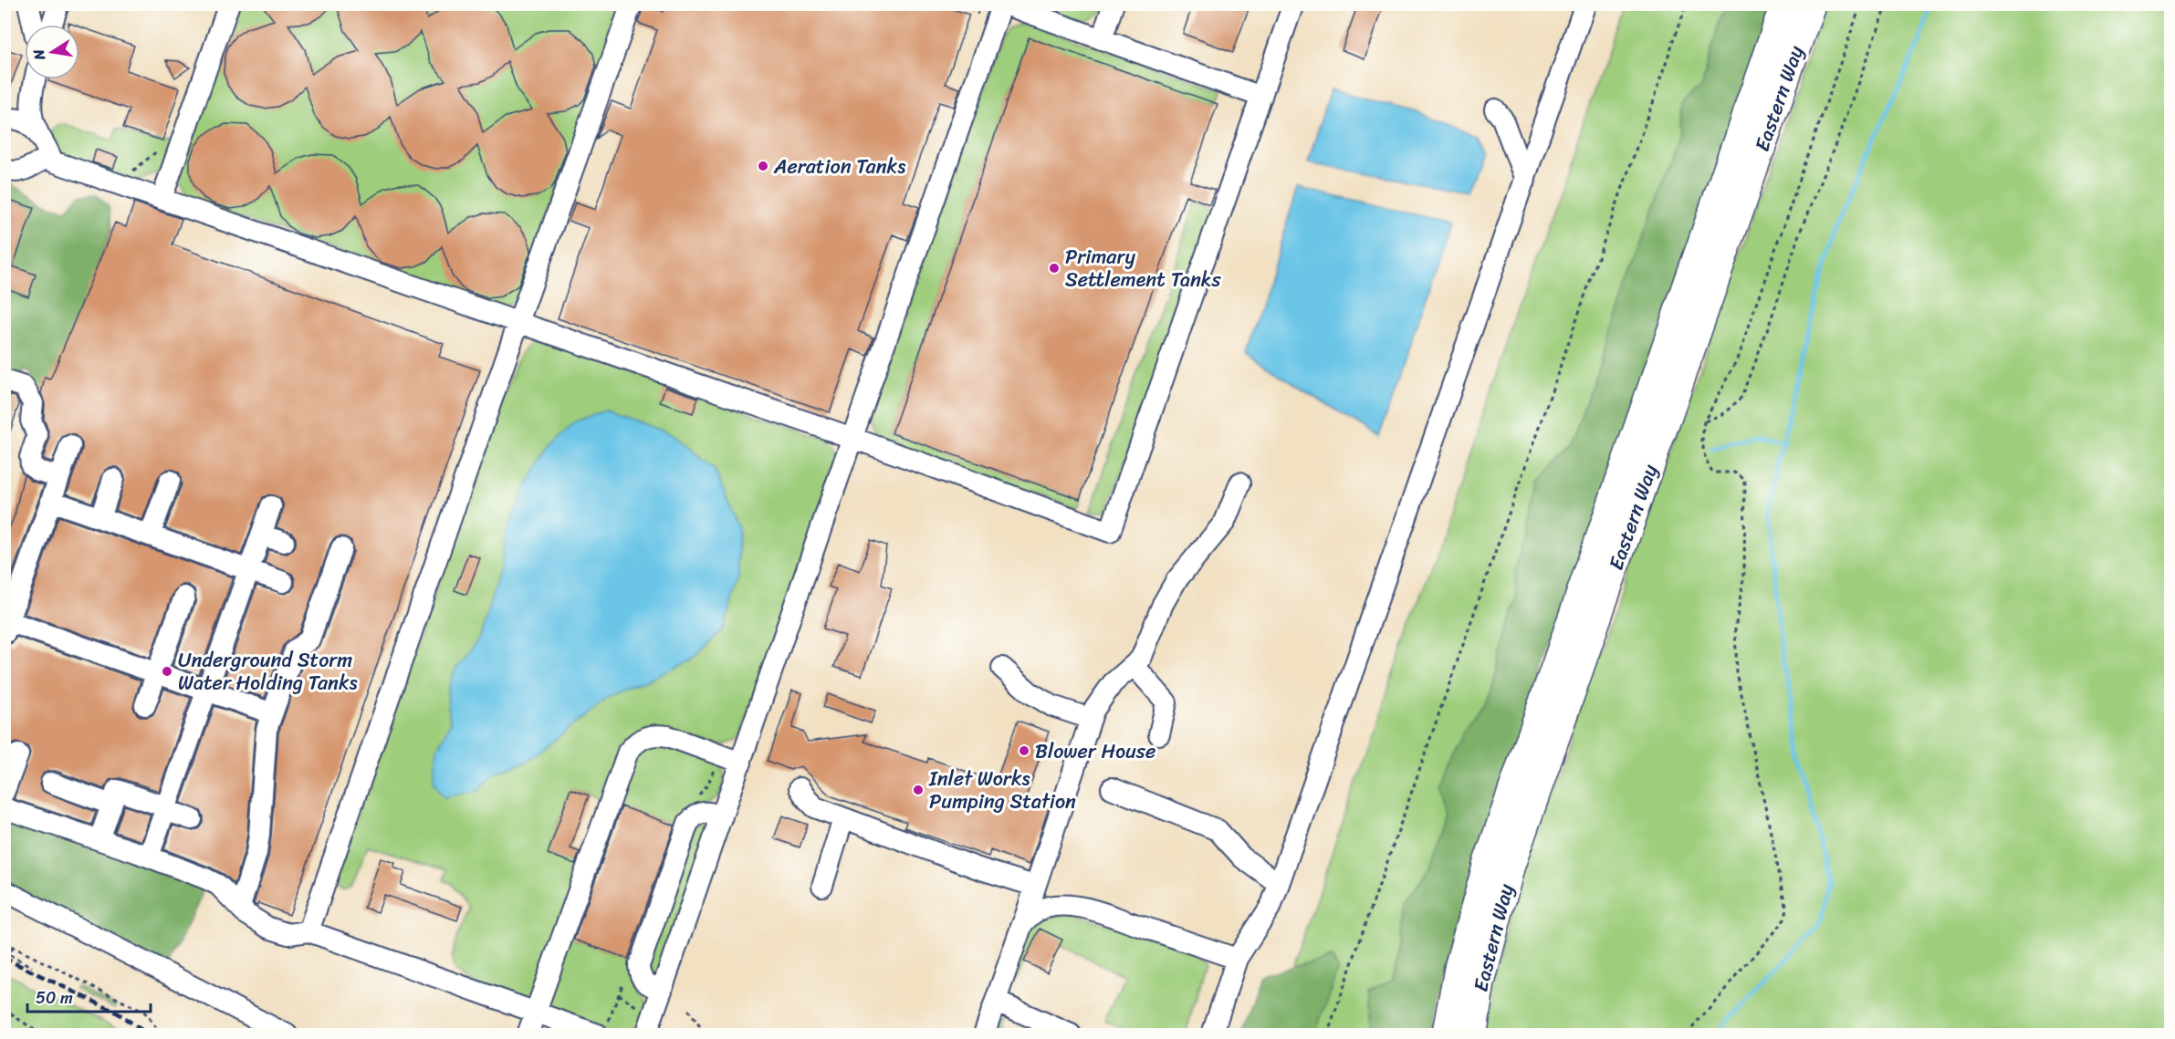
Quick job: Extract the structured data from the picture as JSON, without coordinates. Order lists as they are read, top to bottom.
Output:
{
  "streets": {
    "main road": ["Eastern Way"]
  },
  "places": [
    "Aeration Tanks",
    "Primary Settlement Tanks",
    "Underground Storm Water Holding Tanks",
    "Blower House",
    "Inlet Works Pumping Station"
  ],
  "scale_bar": "50 m",
  "north": "left"
}
